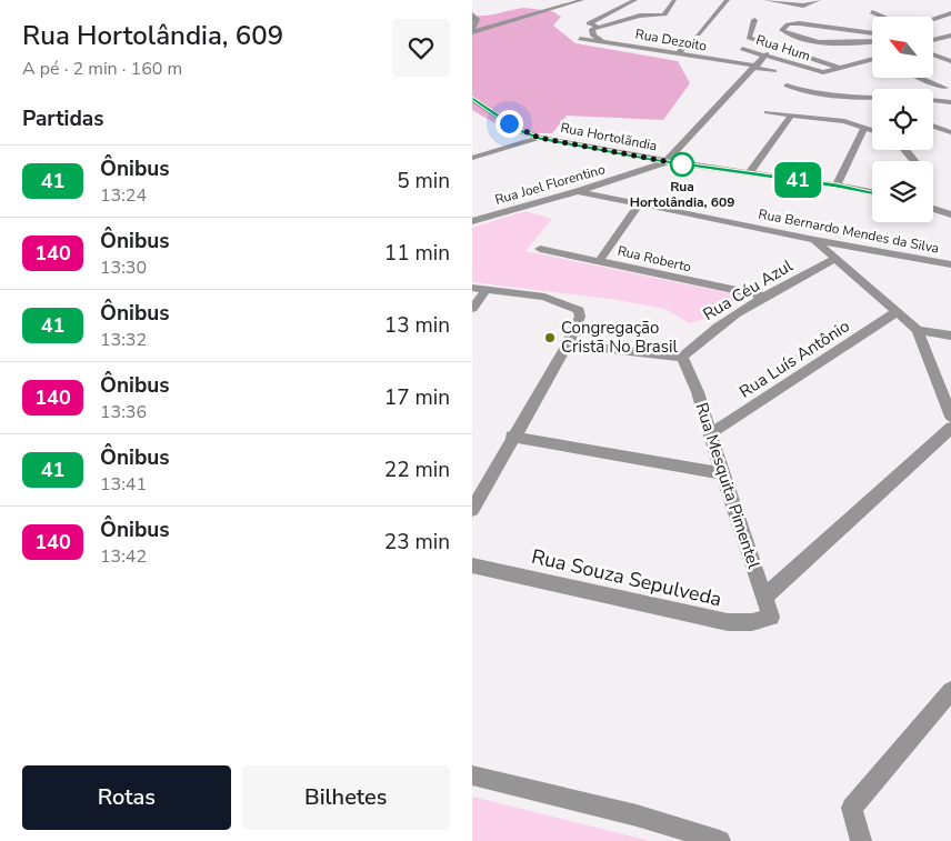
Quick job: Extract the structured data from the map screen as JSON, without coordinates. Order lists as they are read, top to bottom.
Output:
{
  "streets": {
    "street": [
      "Rua Dezoito",
      "Rua Hum",
      "Rua Hortolãndia",
      "Rua Joel Florentino",
      "Rua Bernardo Mendes da Silva",
      "Rua Roberto",
      "Rua Céu Azul",
      "Rua Luís Antônio",
      "Rua Mesquita Pimentel",
      "Rua Souza Sepulveda"
    ]
  },
  "crossings": [
    ["Rua Hortolãndia", "Rua Joel Florentino"],
    ["Rua Joel Florentino", "Rua Bernardo Mendes da Silva"],
    ["Rua Roberto", "Rua Céu Azul"],
    ["Rua Céu Azul", "Rua Mesquita Pimentel"],
    ["Rua Luís Antônio", "Rua Mesquita Pimentel"],
    ["Rua Mesquita Pimentel", "Rua Souza Sepulveda"]
  ],
  "places": ["Rua Hortolândia, 609", "Congregação Cristã No Brasil"],
  "lines": ["bus line 41"],
  "north": "top left",
  "page": {
    "heading": [
      ["Rua Hortolândia, 609", "A pé · 2 min · 160 m"],
      "Partidas"
    ],
    "on_map": "41",
    "list": [
      {
        "mark": "41",
        "name": "Ônibus",
        "note": "13:24",
        "value": "5 min"
      },
      {
        "mark": "140",
        "name": "Ônibus",
        "note": "13:30",
        "value": "11 min"
      },
      {
        "mark": "41",
        "name": "Ônibus",
        "note": "13:32",
        "value": "13 min"
      },
      {
        "mark": "140",
        "name": "Ônibus",
        "note": "13:36",
        "value": "17 min"
      },
      {
        "mark": "41",
        "name": "Ônibus",
        "note": "13:41",
        "value": "22 min"
      },
      {
        "mark": "140",
        "name": "Ônibus",
        "note": "13:42",
        "value": "23 min"
      }
    ],
    "buttons": ["Rotas", "Bilhetes"]
  }
}
